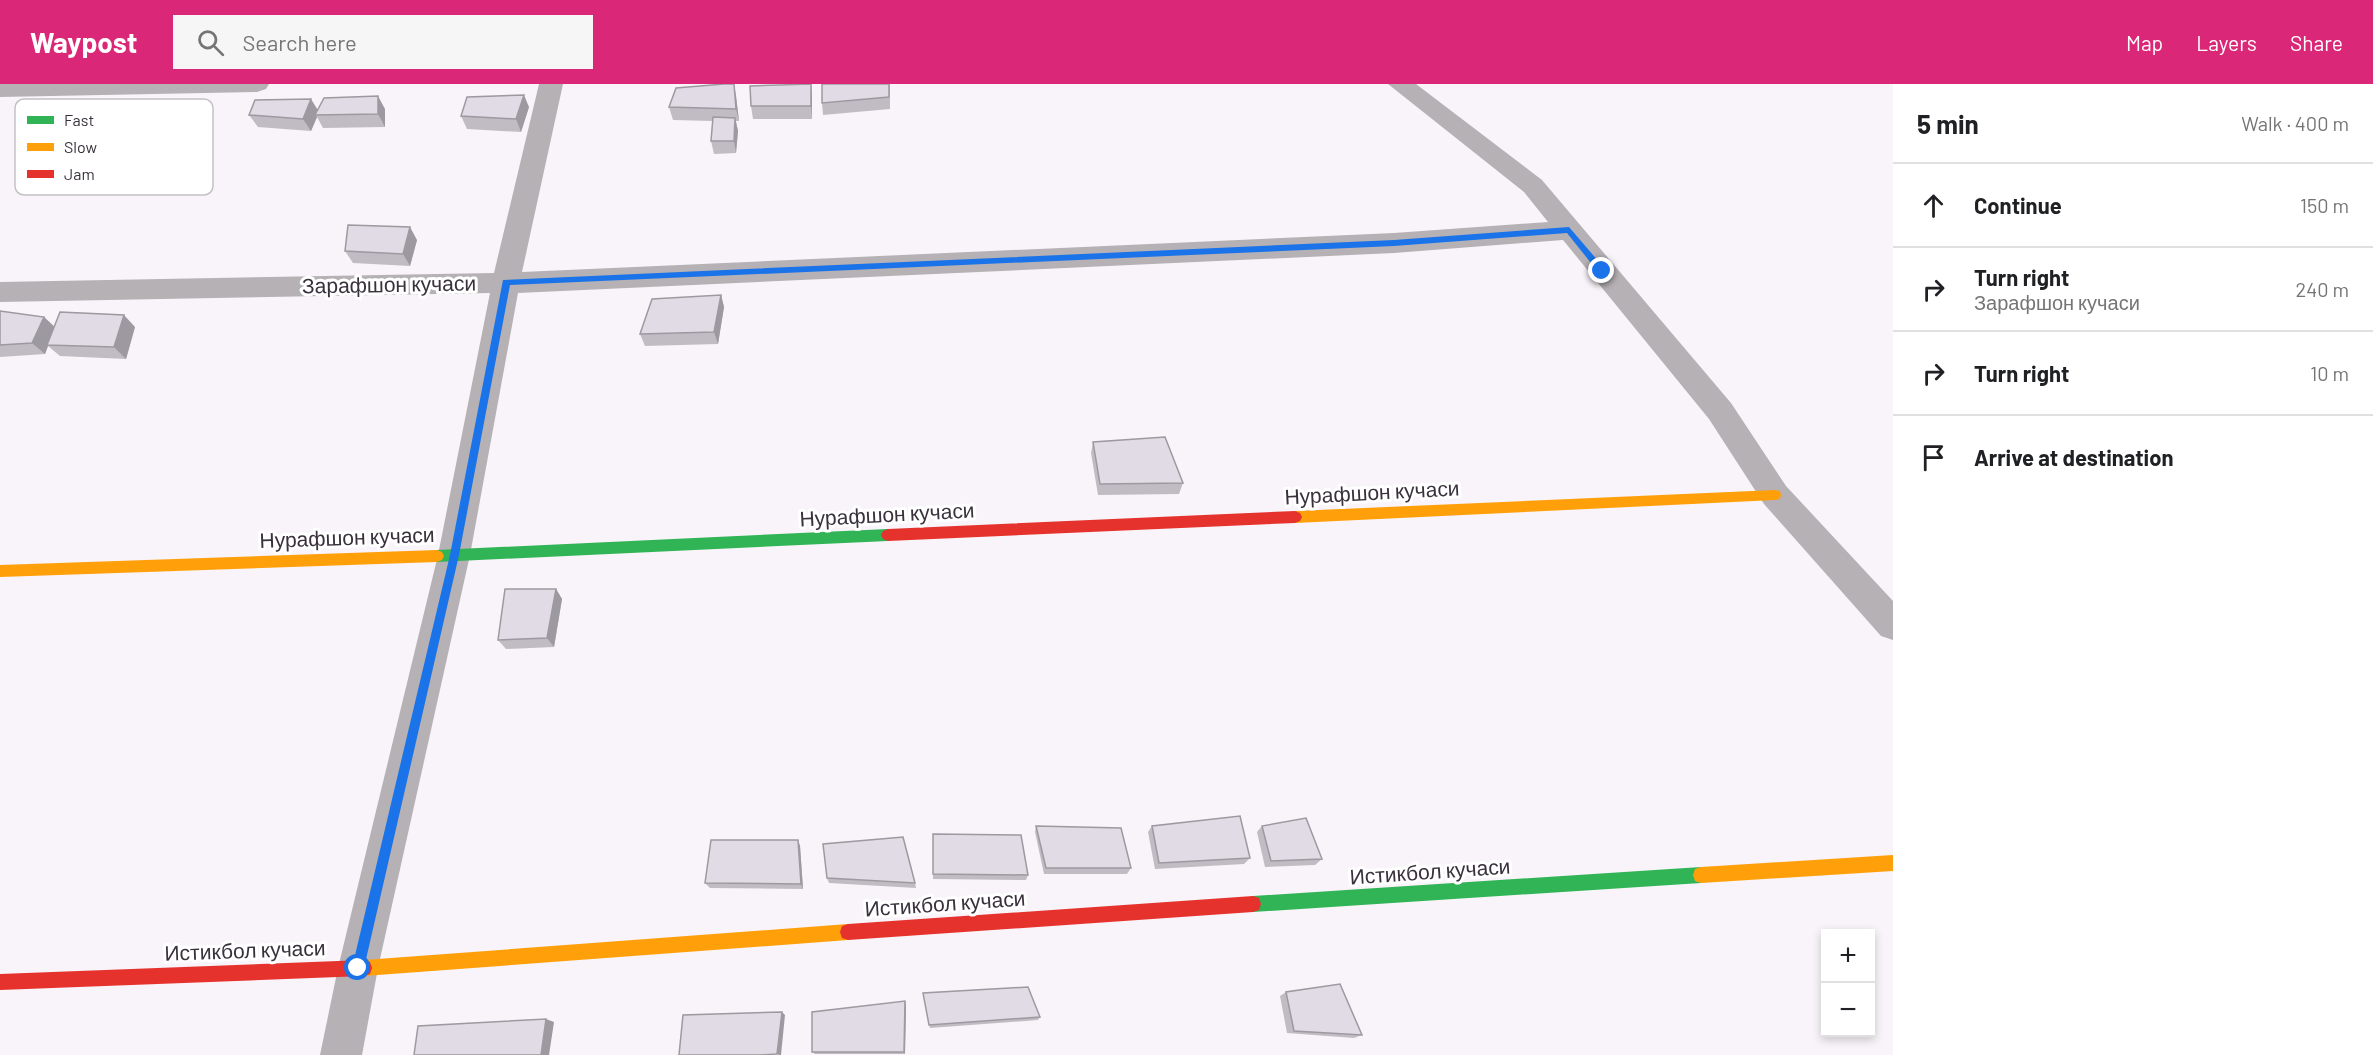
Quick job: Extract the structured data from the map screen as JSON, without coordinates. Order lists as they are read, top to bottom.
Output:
{
  "streets": {
    "street": ["Зарафшон кучаси", "Нурафшон кучаси", "Истикбол кучаси"]
  },
  "legend": ["Fast", "Slow", "Jam"],
  "page": {
    "header": "Waypost",
    "search": "Search here",
    "nav": ["Map", "Layers", "Share"],
    "heading": ["5 min", "Walk · 400 m"],
    "list": [
      ["Continue", "150 m"],
      ["Turn right", "Зарафшон кучаси", "240 m"],
      ["Turn right", "10 m"],
      "Arrive at destination"
    ],
    "map_buttons": ["+", "−"]
  }
}
